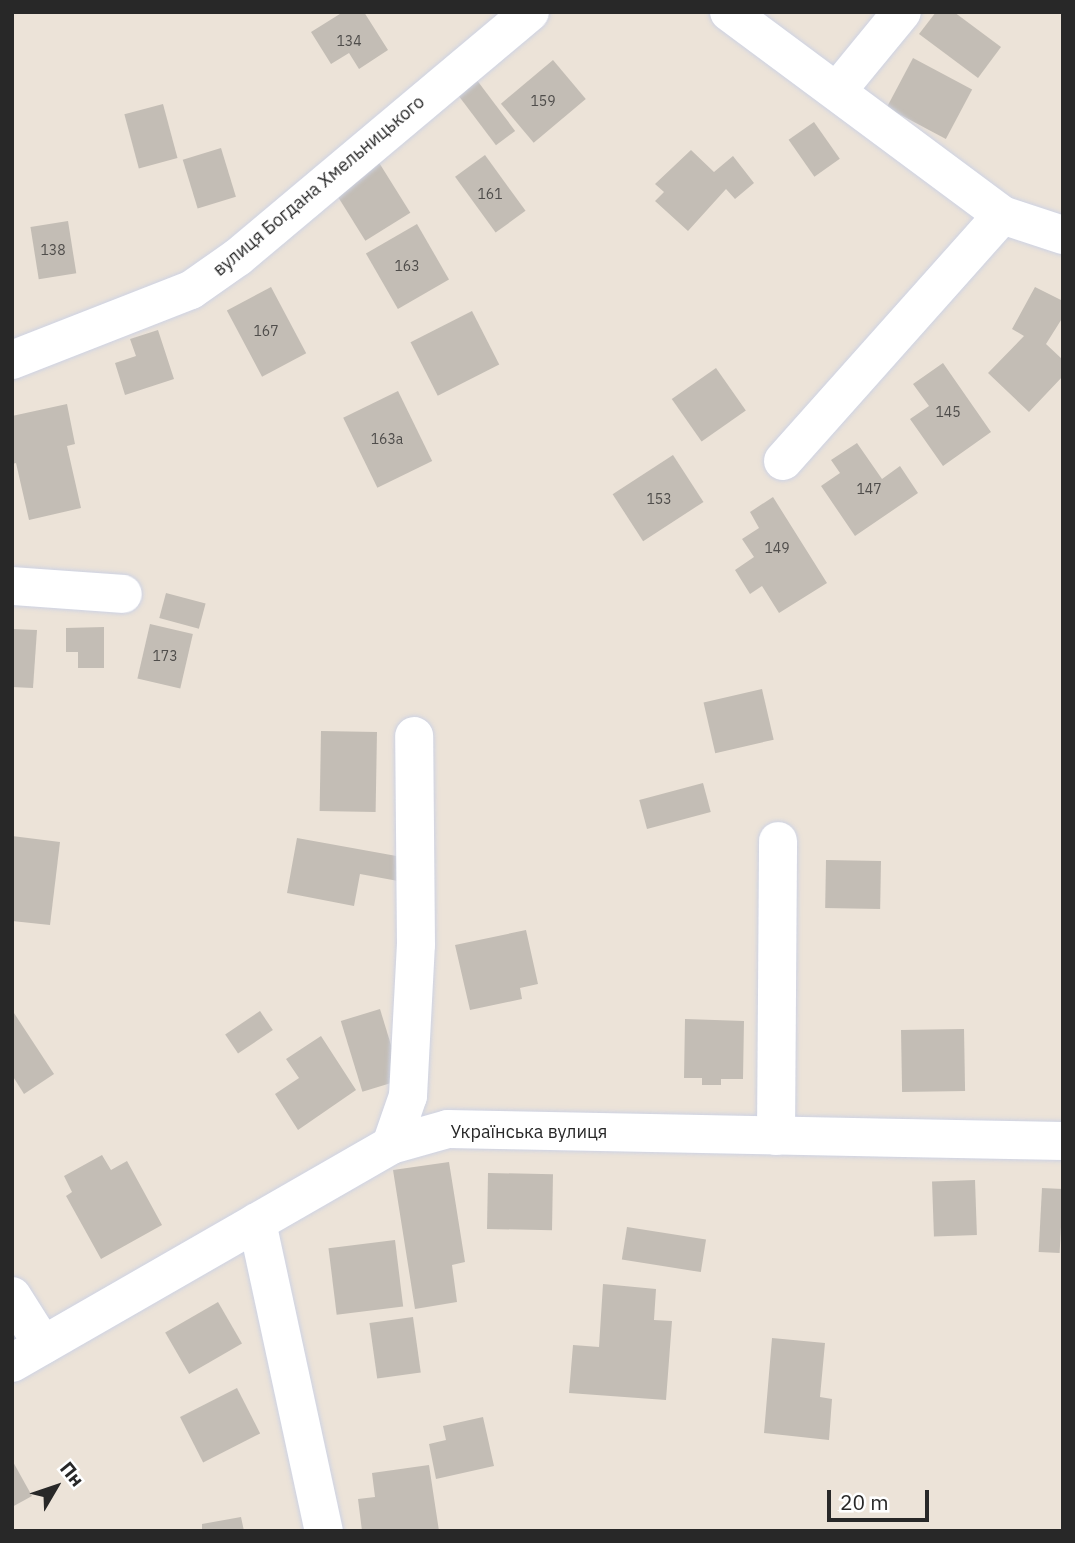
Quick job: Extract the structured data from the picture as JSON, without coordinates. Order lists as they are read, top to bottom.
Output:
{
  "streets": {
    "street": ["вулиця Богдана Хмельницького", "Українська вулиця"]
  },
  "house_numbers": [
    "134",
    "159",
    "161",
    "138",
    "163",
    "167",
    "145",
    "163а",
    "147",
    "153",
    "149",
    "173"
  ],
  "scale_bar": "20 m",
  "north": "top right"
}
